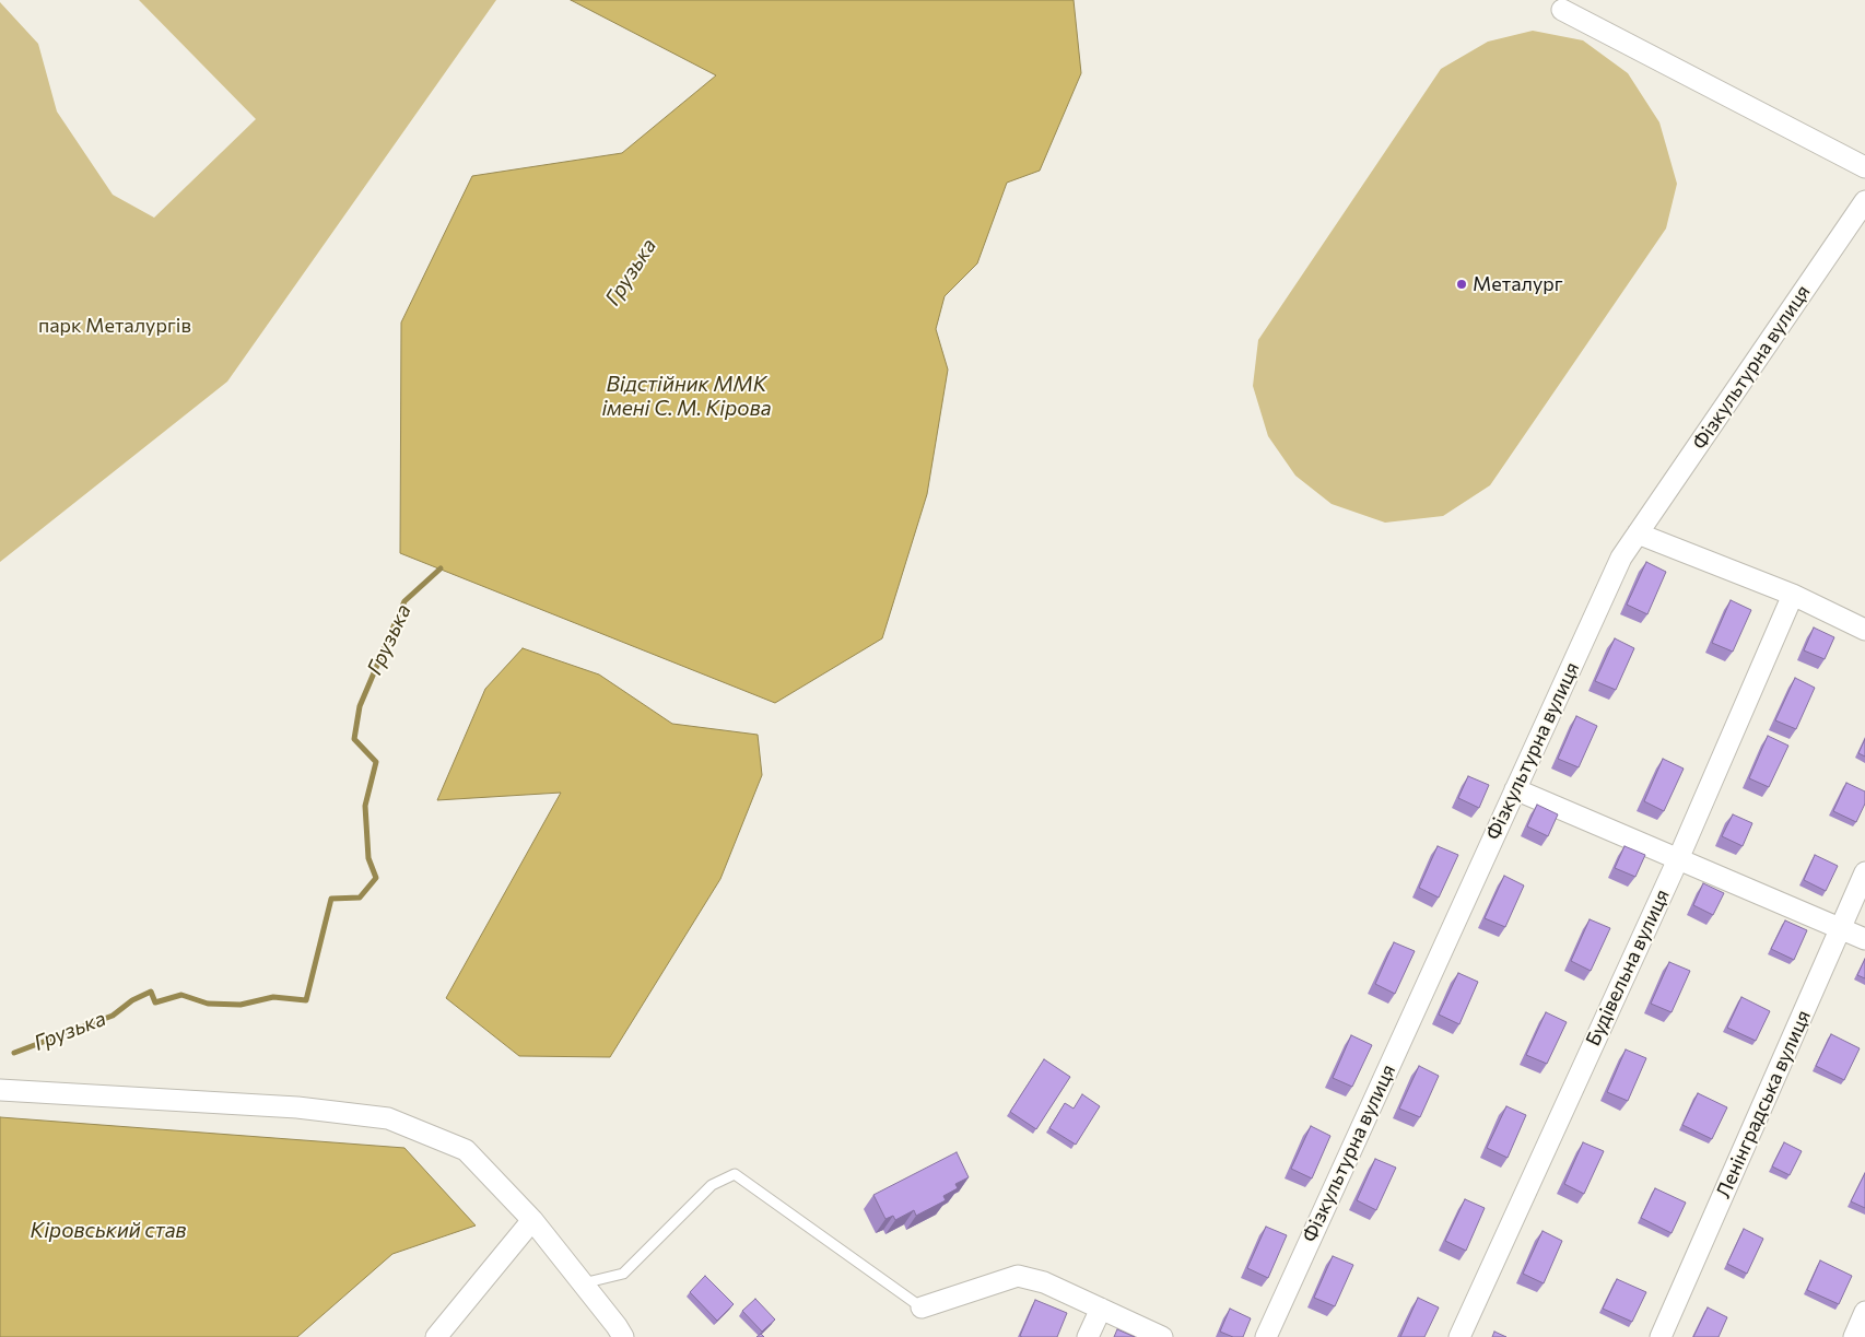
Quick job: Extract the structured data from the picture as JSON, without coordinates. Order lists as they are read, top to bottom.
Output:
{
  "streets": {
    "street": ["Фiзкультурна вулиця", "Будівельна вулиця", "Ленінградська вулиця"]
  },
  "water": ["Грузька", "Відстійник ММК імені С. М. Кірова", "Кіровський став"],
  "parks": ["парк Металургів"],
  "places": ["Металург"]
}
